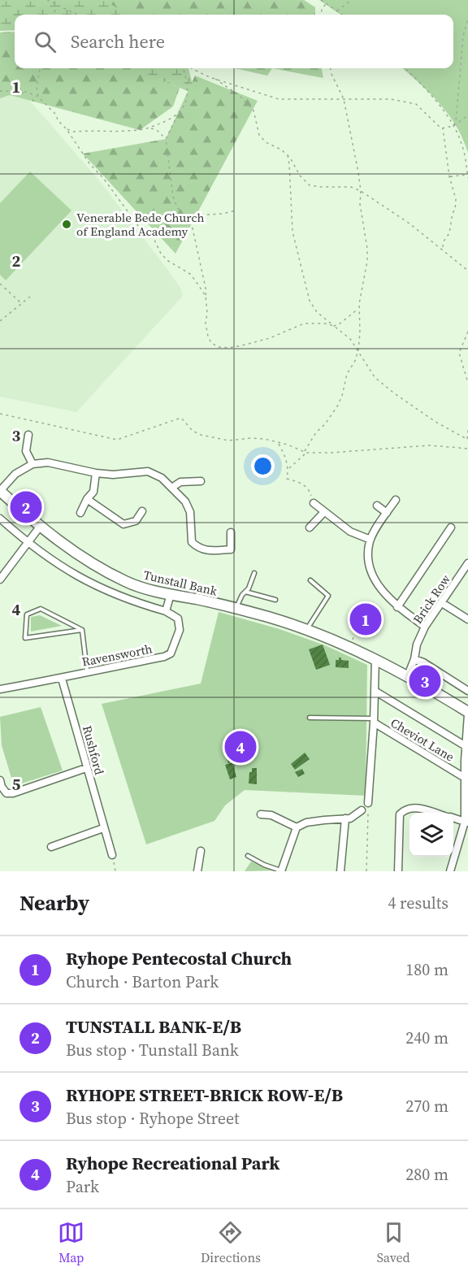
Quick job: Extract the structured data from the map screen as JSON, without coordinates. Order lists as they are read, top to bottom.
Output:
{
  "streets": {
    "main road": ["Tunstall Bank"],
    "street": [
      "Brick Row",
      "Ravensworth",
      "Cheviot Lane",
      "Rushford"
    ]
  },
  "crossings": [
    ["Tunstall Bank", "Brick Row"],
    ["Tunstall Bank", "Cheviot Lane"],
    ["Ravensworth", "Rushford"]
  ],
  "places": ["Venerable Bede Church of England Academy"],
  "page": {
    "search": "Search here",
    "pins": [
      "2",
      "1",
      "3",
      "4"
    ],
    "heading": ["Nearby", "4 results"],
    "list": [
      {
        "mark": "1",
        "name": "Ryhope Pentecostal Church",
        "note": "Church · Barton Park",
        "value": "180 m"
      },
      {
        "mark": "2",
        "name": "TUNSTALL BANK-E/B",
        "note": "Bus stop · Tunstall Bank",
        "value": "240 m"
      },
      {
        "mark": "3",
        "name": "RYHOPE STREET-BRICK ROW-E/B",
        "note": "Bus stop · Ryhope Street",
        "value": "270 m"
      },
      {
        "mark": "4",
        "name": "Ryhope Recreational Park",
        "note": "Park",
        "value": "280 m"
      }
    ],
    "nav": ["Map", "Directions", "Saved"]
  },
  "grid": {
    "rows": [
      "1",
      "2",
      "3",
      "4",
      "5"
    ]
  }
}
